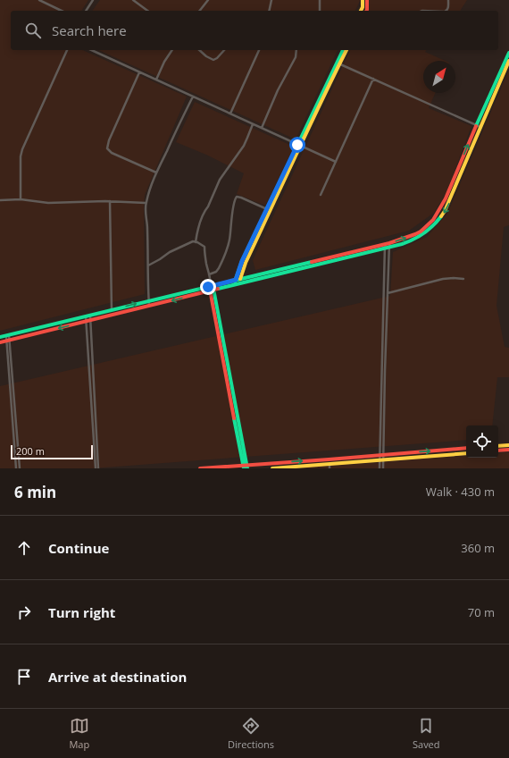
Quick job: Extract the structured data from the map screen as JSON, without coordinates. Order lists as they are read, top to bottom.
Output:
{
  "scale_bar": "200 m",
  "north": "top right",
  "page": {
    "search": "Search here",
    "scale": "200 m",
    "heading": ["6 min", "Walk · 430 m"],
    "list": [
      ["Continue", "360 m"],
      ["Turn right", "70 m"],
      "Arrive at destination"
    ],
    "nav": ["Map", "Directions", "Saved"]
  }
}
